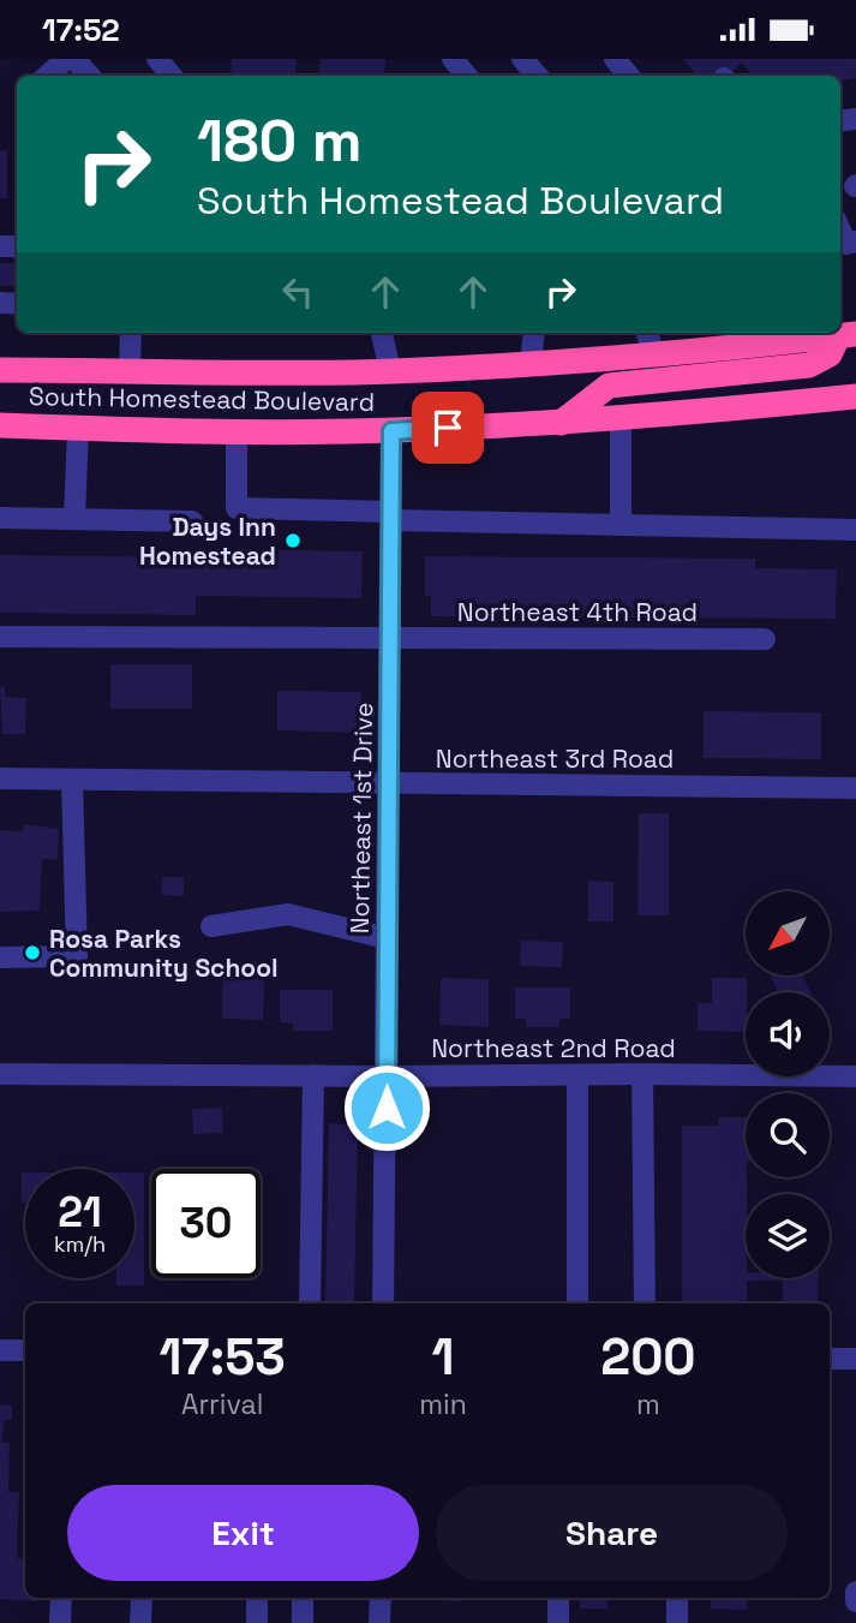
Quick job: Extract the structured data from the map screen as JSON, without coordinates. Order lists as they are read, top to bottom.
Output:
{
  "streets": {
    "highway": ["South Homestead Boulevard"],
    "street": [
      "Northeast 4th Road",
      "Northeast 3rd Road",
      "Northeast 1st Drive",
      "Northeast 2nd Road"
    ]
  },
  "crossings": [
    ["South Homestead Boulevard", "Northeast 1st Drive"],
    ["Northeast 4th Road", "Northeast 1st Drive"],
    ["Northeast 3rd Road", "Northeast 1st Drive"],
    ["Northeast 1st Drive", "Northeast 2nd Road"]
  ],
  "places": ["Days Inn Homestead", "Rosa Parks Community School"],
  "north": "bottom left",
  "page": {
    "status": "17:52",
    "turn": ["180 m", "South Homestead Boulevard"],
    "speed": "21 km/h",
    "limit": "30",
    "eta": [
      "17:53",
      "Arrival",
      "1",
      "min",
      "200",
      "m"
    ],
    "buttons": ["Exit", "Share"]
  }
}
